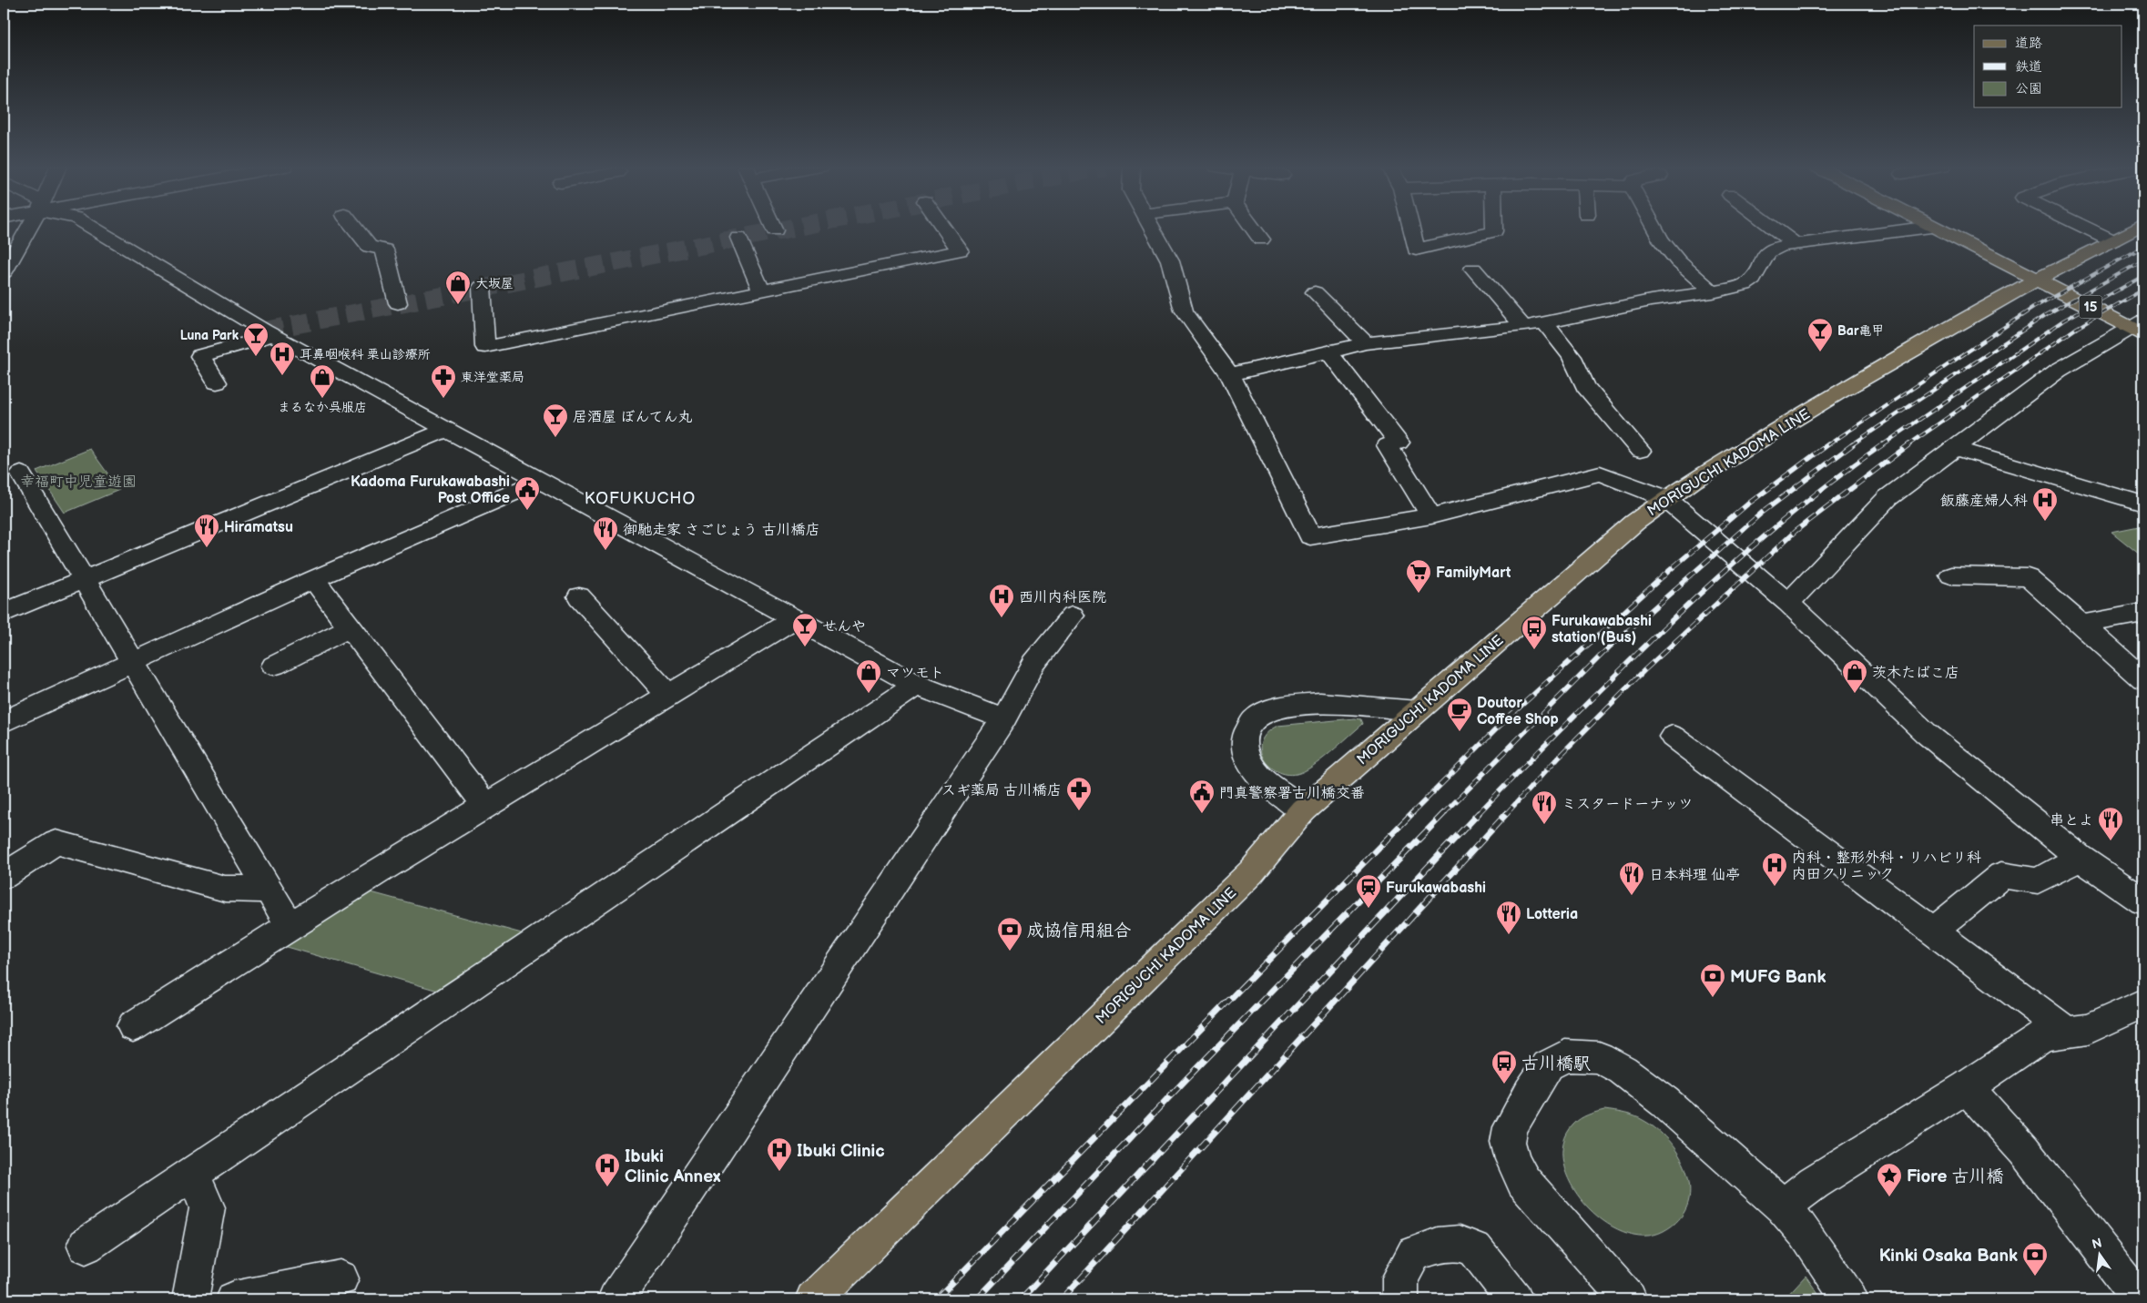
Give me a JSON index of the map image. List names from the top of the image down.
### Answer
{
  "streets": {
    "main road": ["15", "MORIGUCHI KADOMA LINE"]
  },
  "crossings": [
    ["15", "MORIGUCHI KADOMA LINE"]
  ],
  "districts": ["KOFUKUCHO"],
  "parks": ["幸福町中児童遊園"],
  "places": {
    "shop": [
      "大坂屋",
      "まるなか呉服店",
      "マツモト",
      "茨木たばこ店"
    ],
    "bar": [
      "Bar亀甲",
      "Luna Park",
      "居酒屋 ぼんてん丸",
      "せんや"
    ],
    "hospital": [
      "耳鼻咽喉科 栗山診療所",
      "飯藤産婦人科",
      "西川内科医院",
      "内科・整形外科・リハビリ科 内田クリニック",
      "Ibuki Clinic",
      "Ibuki Clinic Annex"
    ],
    "pharmacy": ["東洋堂薬局", "スギ薬局 古川橋店"],
    "public building": ["Kadoma Furukawabashi Post Office", "門真警察署古川橋交番"],
    "restaurant": [
      "Hiramatsu",
      "御馳走家 さごじょう 古川橋店",
      "ミスタードーナッツ",
      "串とよ",
      "日本料理 仙亭",
      "Lotteria"
    ],
    "supermarket": ["FamilyMart"],
    "bus stop": ["Furukawabashi station (Bus)", "古川橋駅"],
    "cafe": ["Doutor Coffee Shop"],
    "station": ["Furukawabashi"],
    "bank": ["成協信用組合", "MUFG Bank", "Kinki Osaka Bank"],
    "place": ["Fiore 古川橋"]
  },
  "legend": ["道路", "鉄道", "公園"],
  "north": "top"
}
